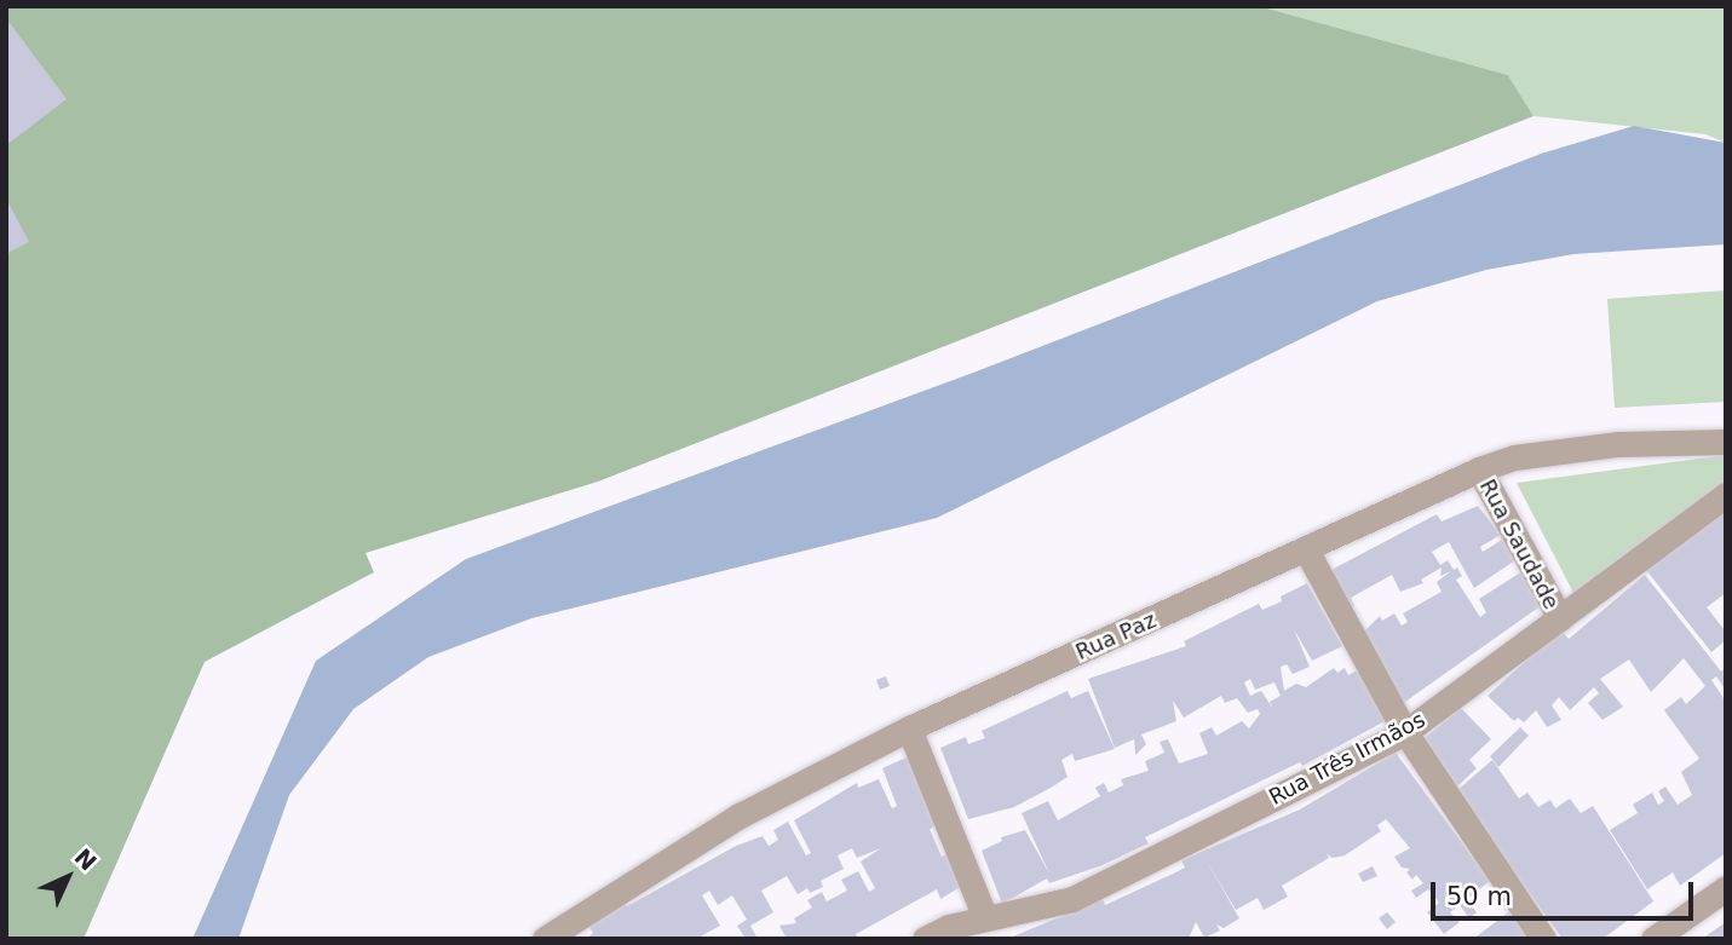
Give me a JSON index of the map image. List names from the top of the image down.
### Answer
{
  "streets": {
    "street": ["Rua Saudade", "Rua Paz", "Rua Três Irmãos"]
  },
  "crossings": [
    ["Rua Saudade", "Rua Paz"],
    ["Rua Saudade", "Rua Três Irmãos"]
  ],
  "scale_bar": "50 m",
  "north": "top right"
}
